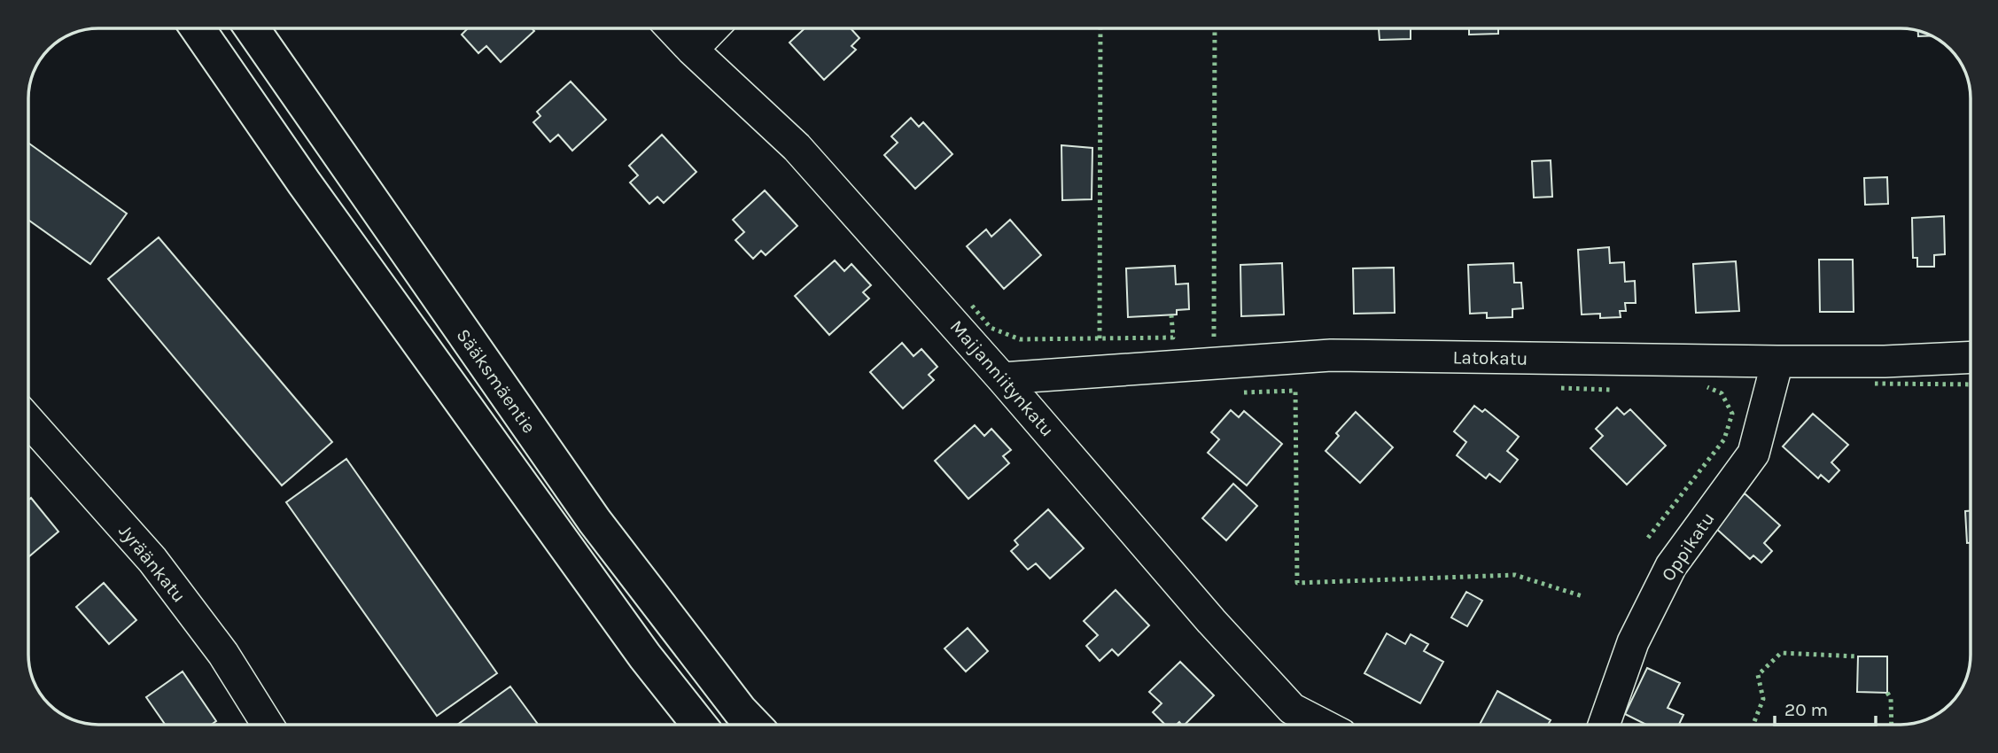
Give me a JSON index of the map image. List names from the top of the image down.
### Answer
{
  "streets": {
    "main road": ["Sääksmäentie"],
    "street": [
      "Latokatu",
      "Maijanniitynkatu",
      "Oppikatu",
      "Jyräänkatu"
    ]
  },
  "crossings": [
    ["Latokatu", "Maijanniitynkatu"],
    ["Latokatu", "Oppikatu"]
  ],
  "scale_bar": "20 m"
}
